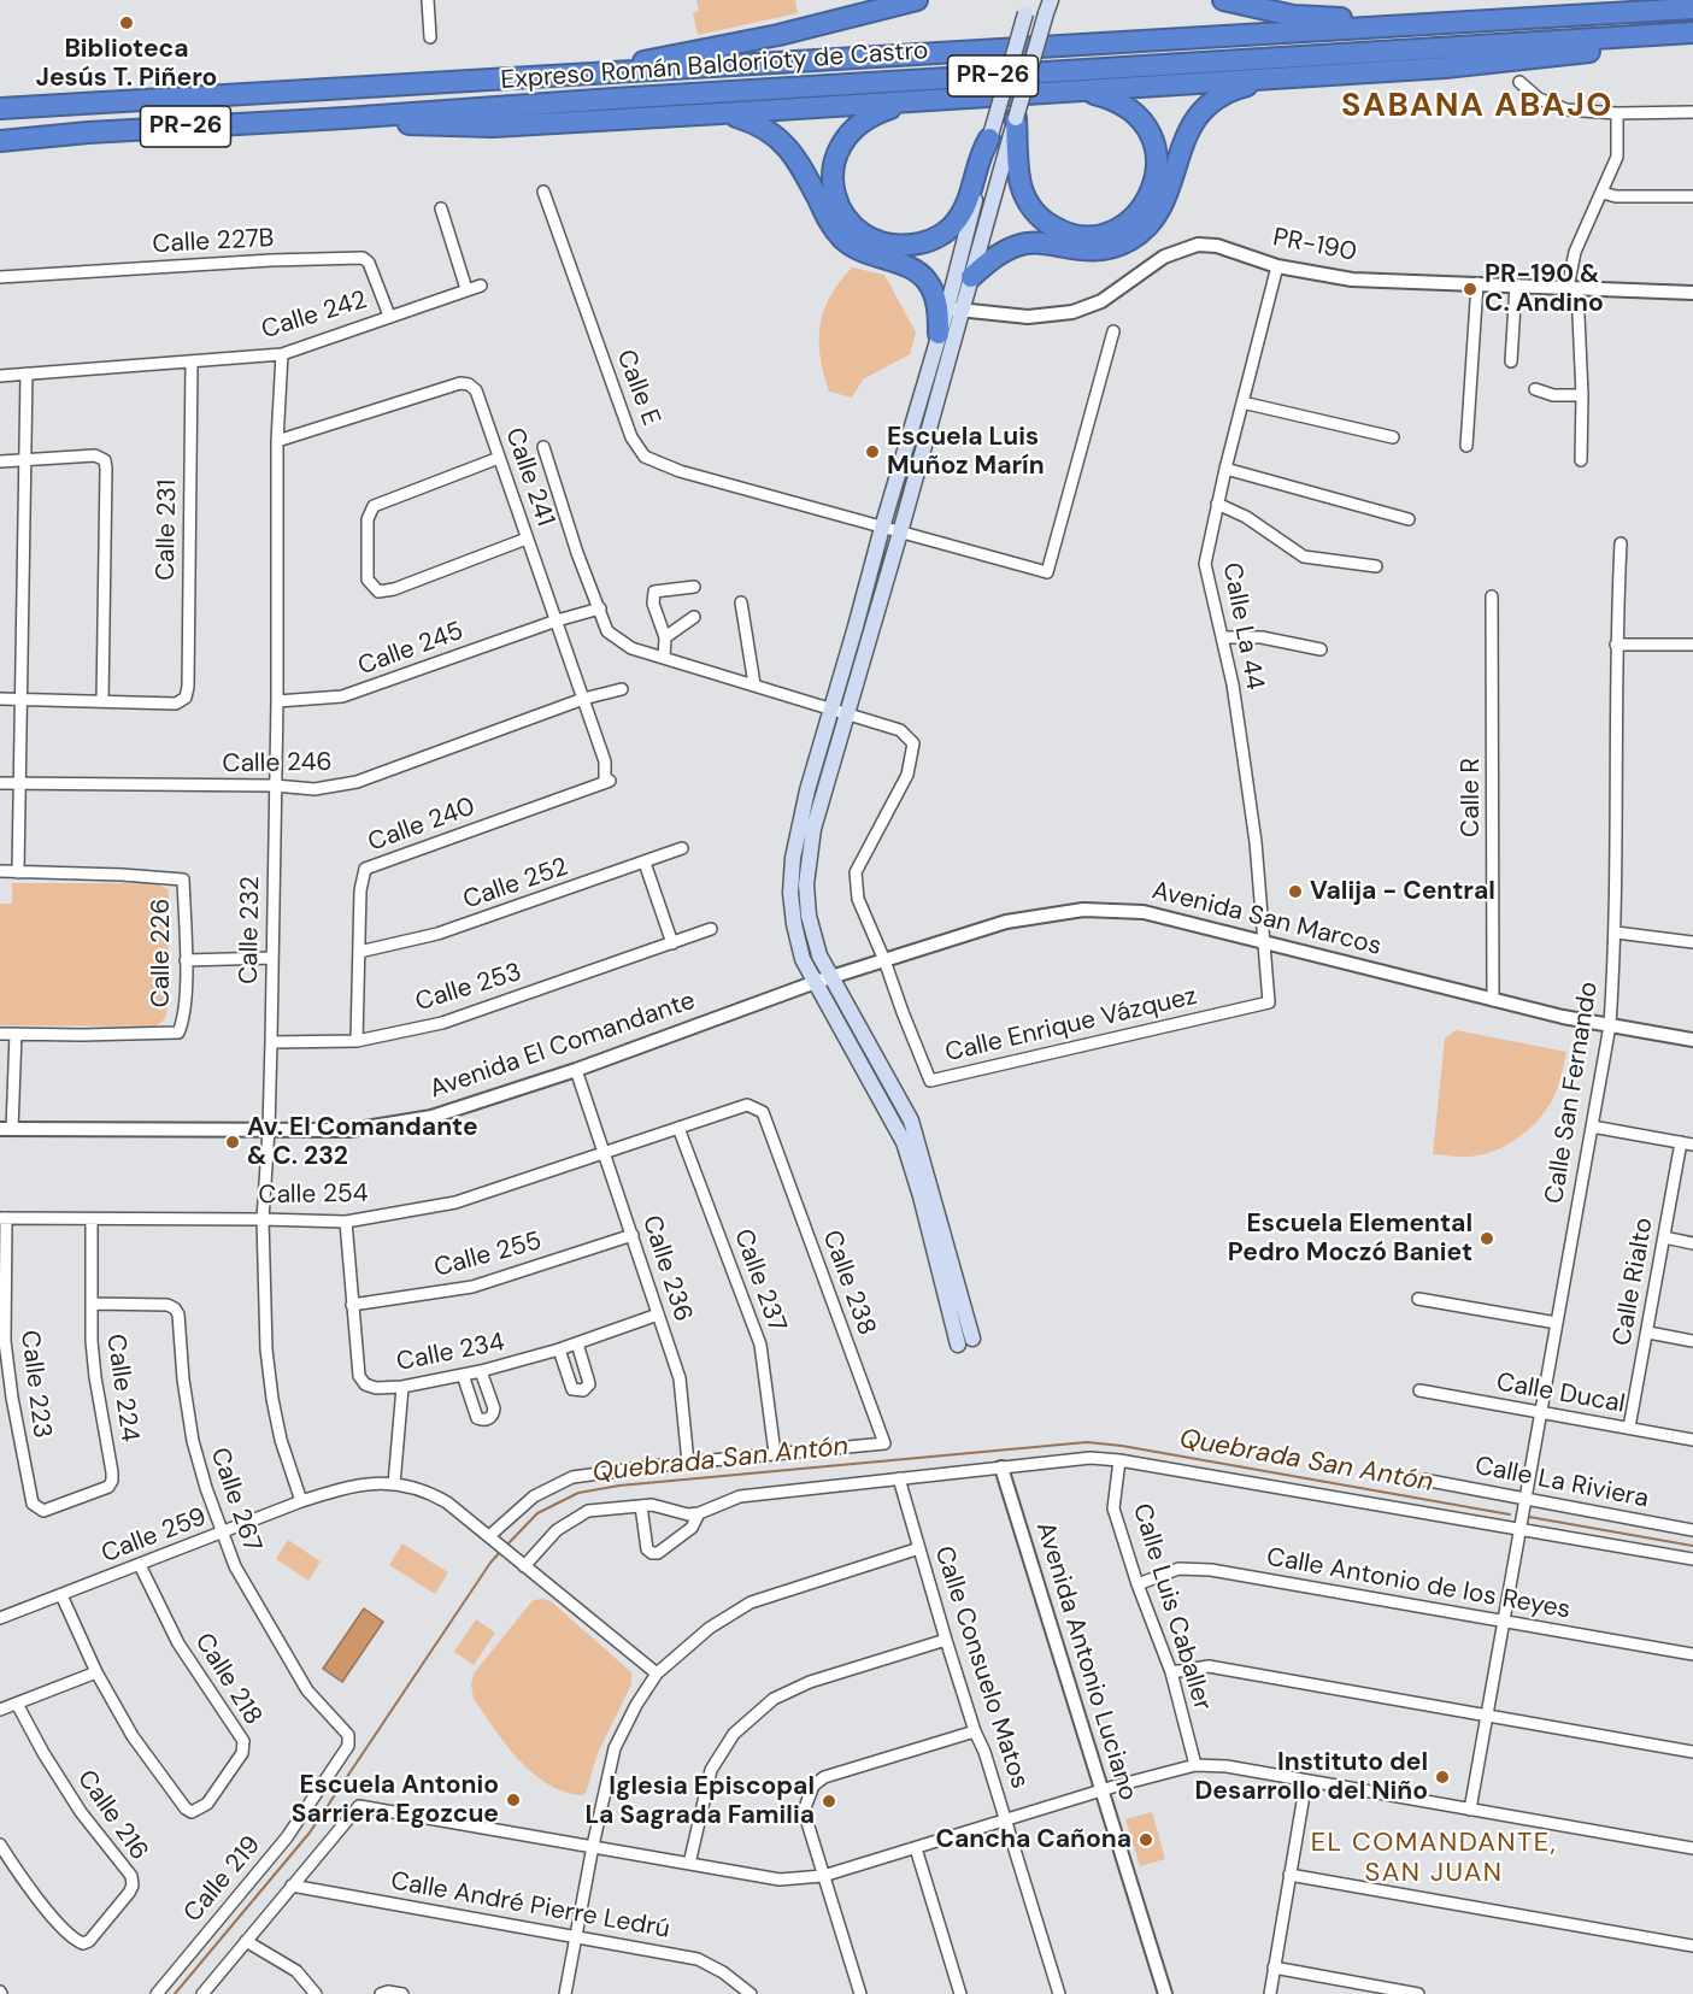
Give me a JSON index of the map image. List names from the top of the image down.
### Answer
{
  "streets": {
    "highway": ["Expreso Román Baldorioty de Castro", "PR-26"],
    "street": [
      "Calle 227B",
      "PR-190",
      "Calle 242",
      "Calle E",
      "Calle 241",
      "Calle 231",
      "Calle La 44",
      "Calle 245",
      "Calle 246",
      "Calle R",
      "Calle 240",
      "Calle 252",
      "Avenida San Marcos",
      "Calle 232",
      "Calle 226",
      "Calle 253",
      "Calle Enrique Vázquez",
      "Avenida El Comandante",
      "Calle San Fernando",
      "Calle 254",
      "Calle 255",
      "Calle 236",
      "Calle 237",
      "Calle Rialto",
      "Calle 238",
      "Calle 234",
      "Calle 223",
      "Calle 224",
      "Calle Ducal",
      "Calle La Riviera",
      "Calle 267",
      "Calle 259",
      "Calle Antonio de los Reyes",
      "Calle Luis Caballer",
      "Avenida Antonio Luciano",
      "Calle Consuelo Matos",
      "Calle 218",
      "Calle 216",
      "Calle 219",
      "Calle André Pierre Ledrú"
    ]
  },
  "crossings": [
    ["Calle 227B", "Calle 242"],
    ["PR-190", "Calle La 44"],
    ["Calle 242", "Calle 231"],
    ["Calle 242", "Calle 232"],
    ["Calle 241", "Calle 245"],
    ["Calle 241", "Calle 246"],
    ["Calle 241", "Calle 240"],
    ["Calle 241", "Calle 232"],
    ["Calle La 44", "Avenida San Marcos"],
    ["Calle La 44", "Calle Enrique Vázquez"],
    ["Calle 245", "Calle 232"],
    ["Calle 246", "Calle 232"],
    ["Calle R", "Avenida San Marcos"],
    ["Calle 240", "Calle 252"],
    ["Calle 240", "Calle 253"],
    ["Avenida San Marcos", "Calle Enrique Vázquez"],
    ["Avenida San Marcos", "Avenida El Comandante"],
    ["Avenida San Marcos", "Calle San Fernando"],
    ["Calle 232", "Calle 253"],
    ["Calle 232", "Avenida El Comandante"],
    ["Calle 232", "Calle 254"],
    ["Calle 232", "Calle 259"],
    ["Avenida El Comandante", "Calle 236"],
    ["Calle San Fernando", "Calle Ducal"],
    ["Calle San Fernando", "Calle La Riviera"],
    ["Calle San Fernando", "Calle Antonio de los Reyes"],
    ["Calle 254", "Calle 236"],
    ["Calle 254", "Calle 237"],
    ["Calle 254", "Calle 238"],
    ["Calle 254", "Calle 234"],
    ["Calle 254", "Calle 223"],
    ["Calle 254", "Calle 224"],
    ["Calle 255", "Calle 236"],
    ["Calle 255", "Calle 234"],
    ["Calle 236", "Calle 234"],
    ["Calle 237", "Calle 238"],
    ["Calle Rialto", "Calle Ducal"],
    ["Calle 223", "Calle 224"],
    ["Calle 224", "Calle 267"],
    ["Calle 267", "Calle 259"],
    ["Calle 267", "Calle 219"],
    ["Calle 259", "Calle 218"],
    ["Calle Antonio de los Reyes", "Calle Luis Caballer"]
  ],
  "districts": ["SABANA ABAJO", "EL COMANDANTE, SAN JUAN"],
  "water": ["Quebrada San Antón"],
  "places": [
    "Biblioteca Jesús T. Piñero",
    "PR-190 & C. Andino",
    "Escuela Luis Muñoz Marín",
    "Valija - Central",
    "Av. El Comandante & C. 232",
    "Escuela Elemental Pedro Moczó Baniet",
    "Instituto del Desarrollo del Niño",
    "Escuela Antonio Sarriera Egozcue",
    "Iglesia Episcopal La Sagrada Familia",
    "Cancha Cañona"
  ]
}
